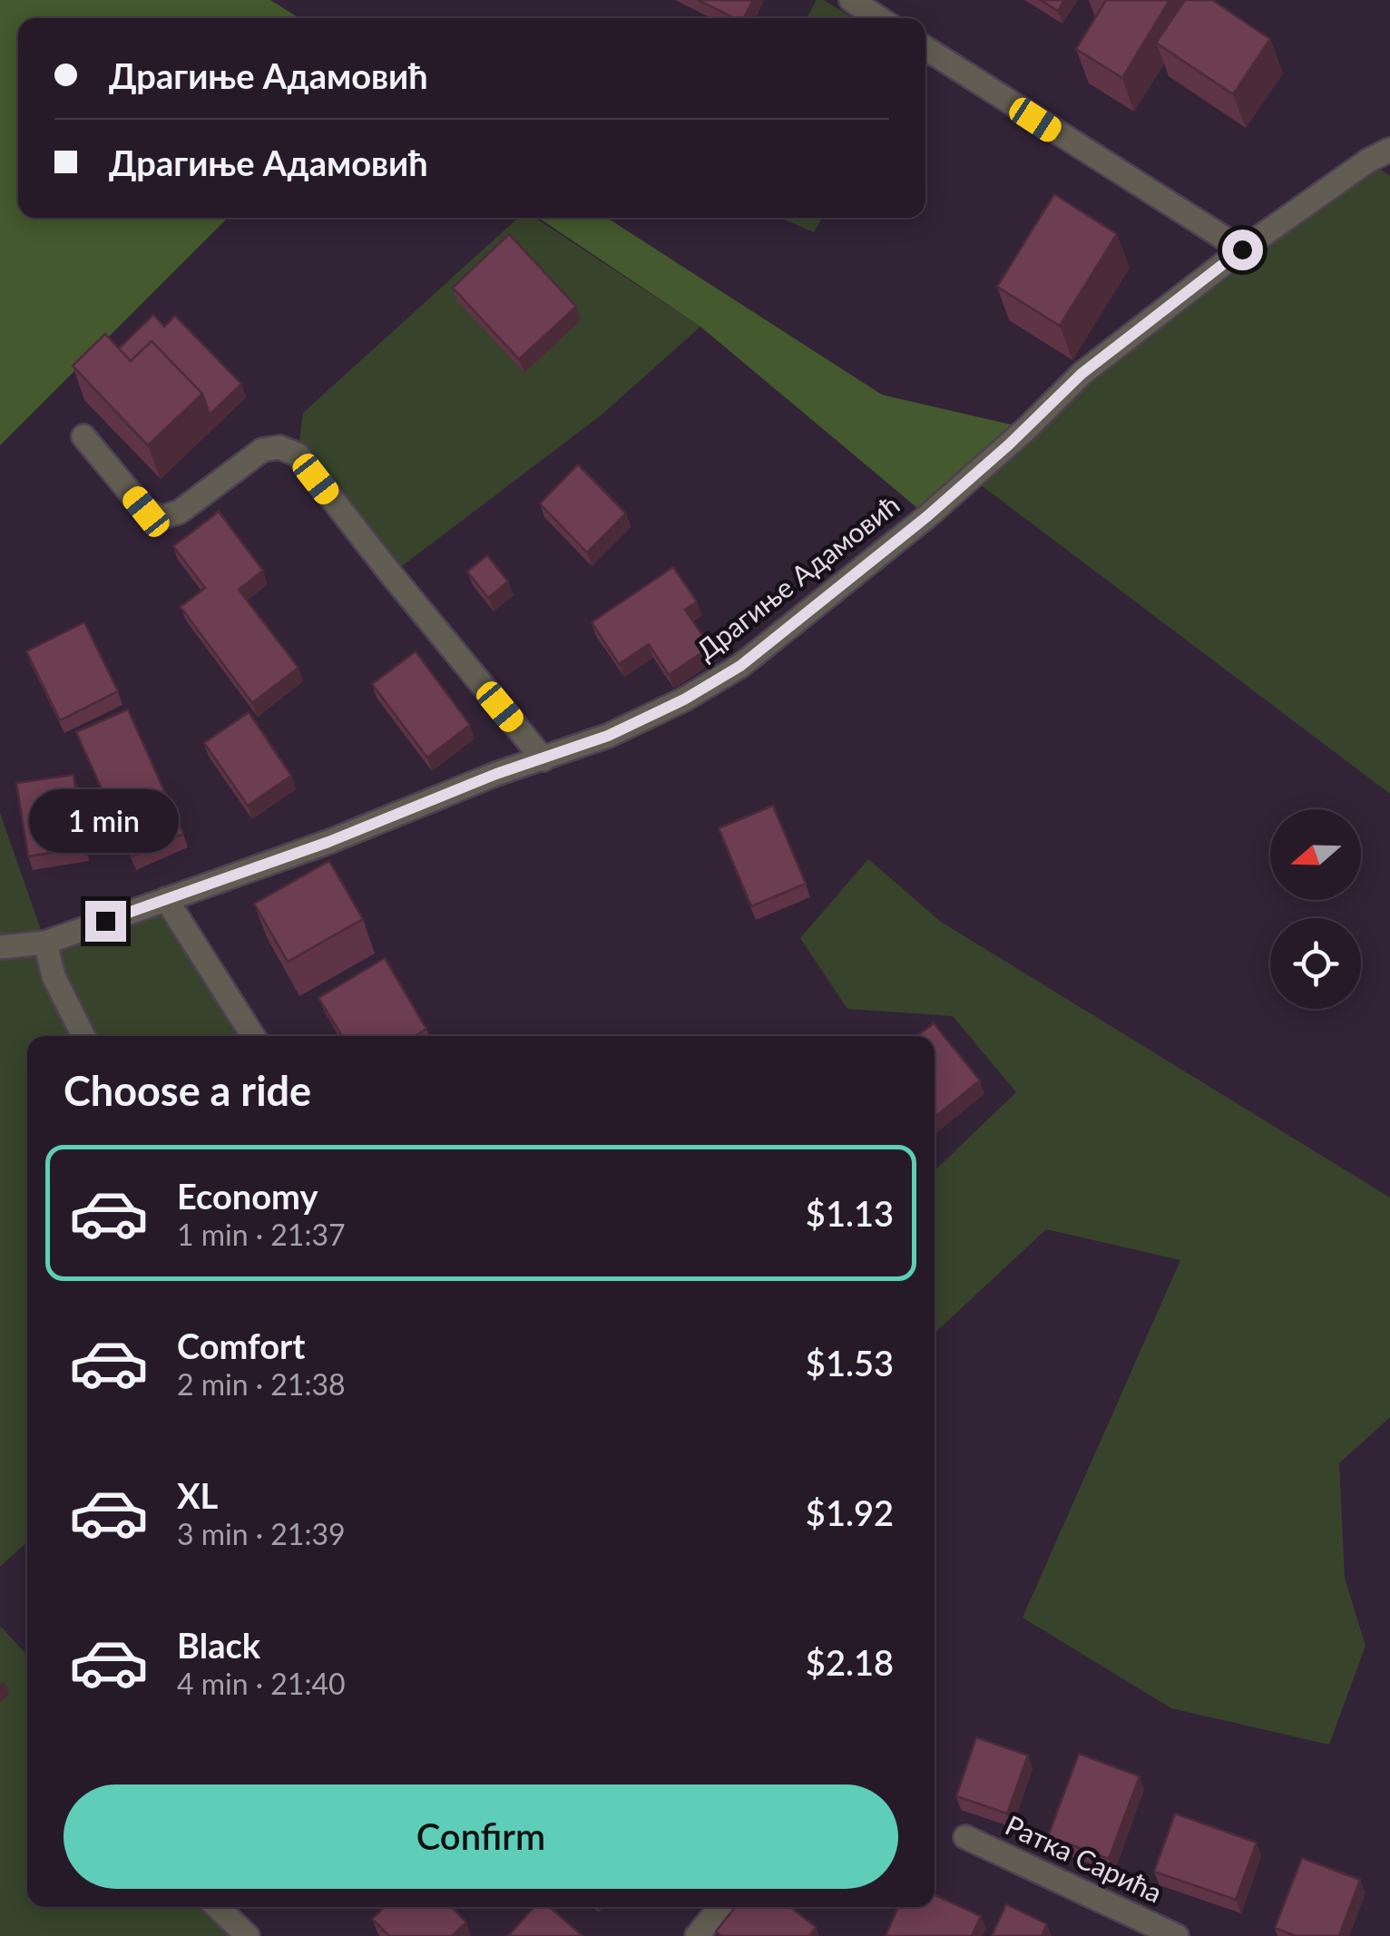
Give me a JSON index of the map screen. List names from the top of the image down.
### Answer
{
  "streets": {
    "street": ["Драгиње Адамовић", "Ратка Сарића"]
  },
  "north": "left",
  "page": {
    "banner": ["Драгиње Адамовић", "Драгиње Адамовић"],
    "bubble": "1 min",
    "heading": "Choose a ride",
    "list": [
      {
        "name": "Economy",
        "note": "1 min · 21:37",
        "value": "$1.13"
      },
      {
        "name": "Comfort",
        "note": "2 min · 21:38",
        "value": "$1.53"
      },
      {
        "name": "XL",
        "note": "3 min · 21:39",
        "value": "$1.92"
      },
      {
        "name": "Black",
        "note": "4 min · 21:40",
        "value": "$2.18"
      }
    ],
    "buttons": "Confirm"
  }
}
